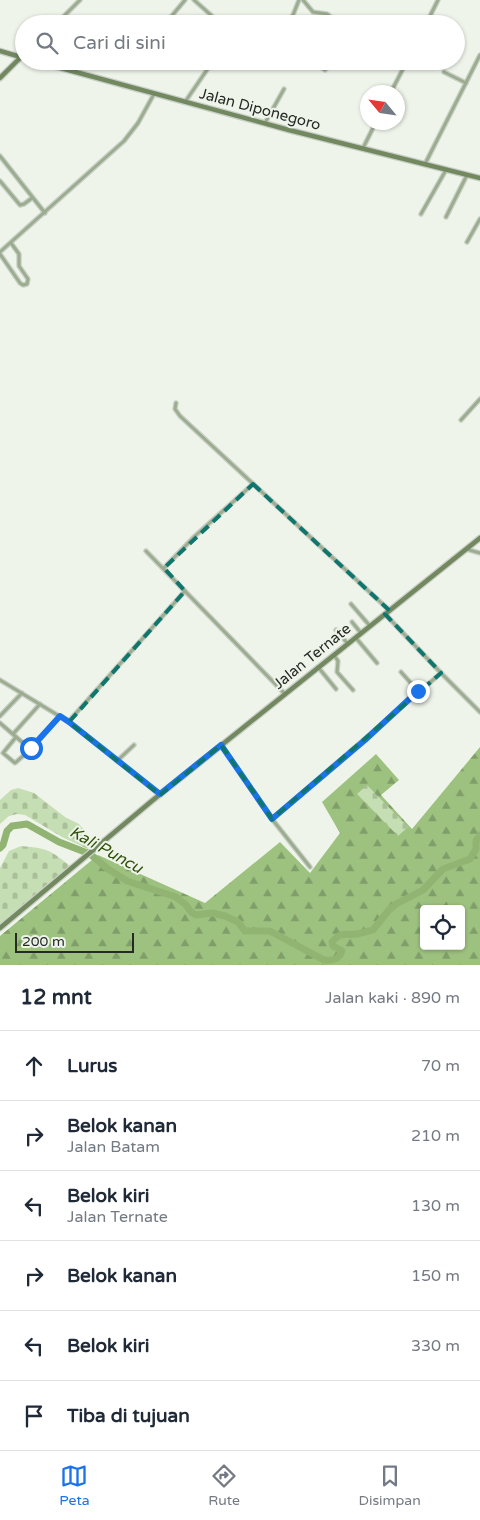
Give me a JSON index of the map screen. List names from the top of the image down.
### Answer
{
  "streets": {
    "street": ["Jalan Diponegoro", "Jalan Ternate"]
  },
  "water": ["Kali Puncu"],
  "scale_bar": "200 m",
  "north": "top left",
  "page": {
    "search": "Cari di sini",
    "scale": "200 m",
    "heading": ["12 mnt", "Jalan kaki · 890 m"],
    "list": [
      ["Lurus", "70 m"],
      ["Belok kanan", "Jalan Batam", "210 m"],
      ["Belok kiri", "Jalan Ternate", "130 m"],
      ["Belok kanan", "150 m"],
      ["Belok kiri", "330 m"],
      "Tiba di tujuan"
    ],
    "nav": ["Peta", "Rute", "Disimpan"]
  }
}
